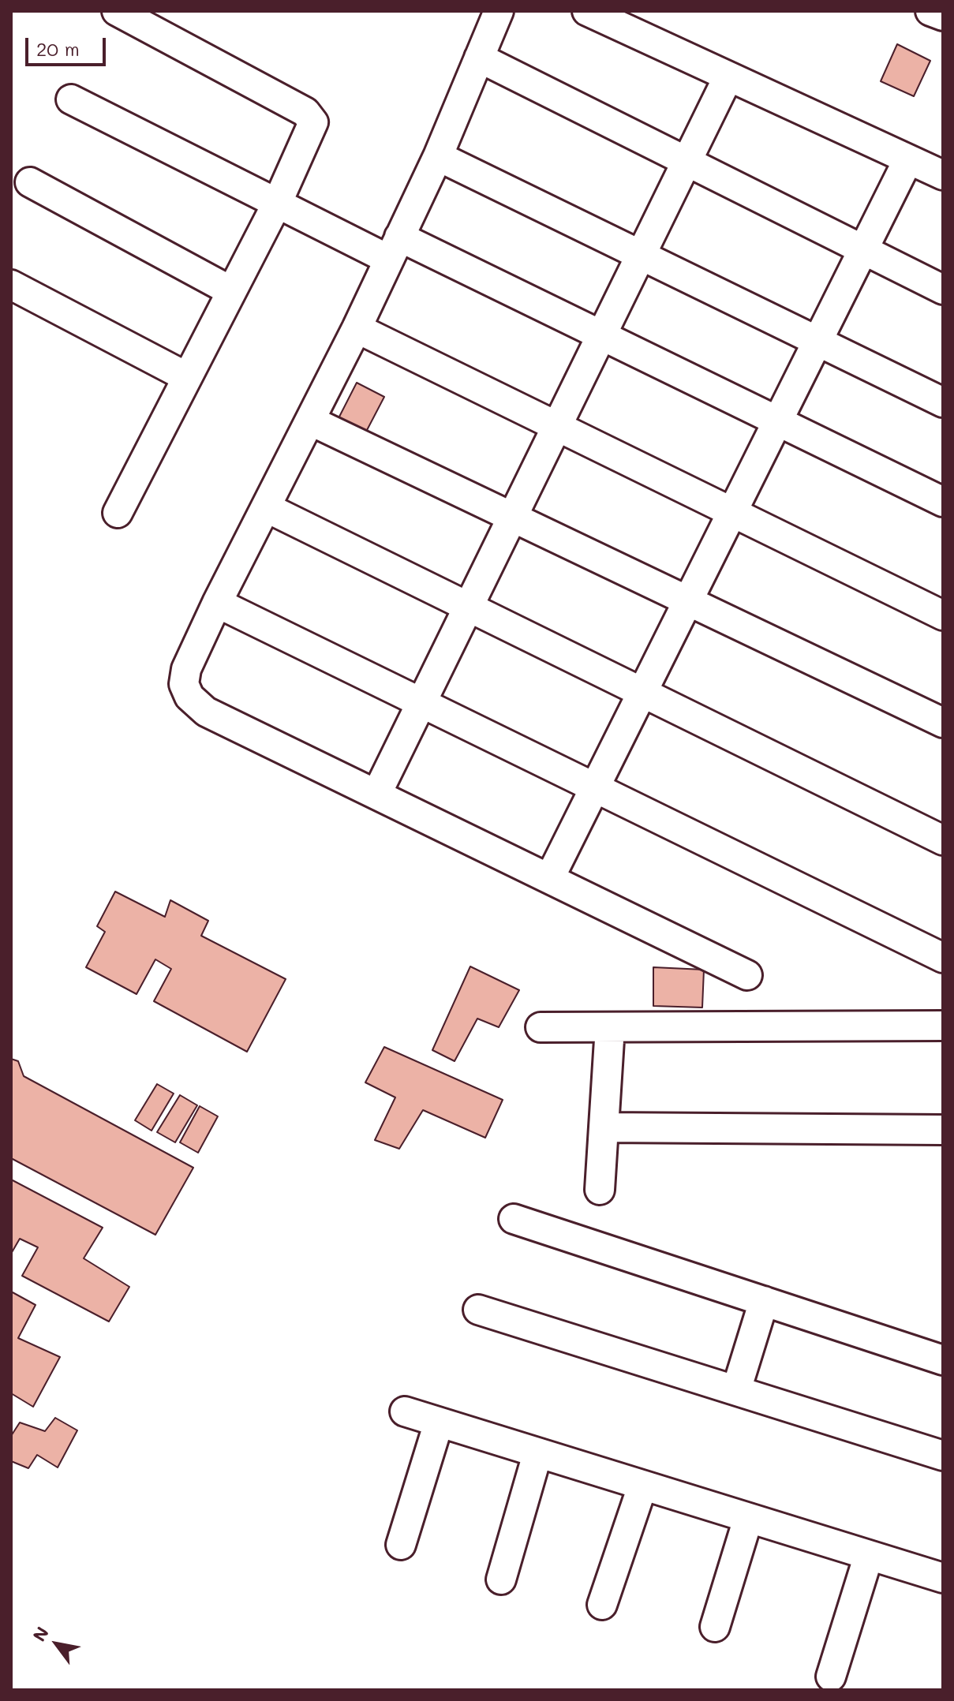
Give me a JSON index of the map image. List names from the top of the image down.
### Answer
{
  "scale_bar": "20 m",
  "north": "top left"
}
